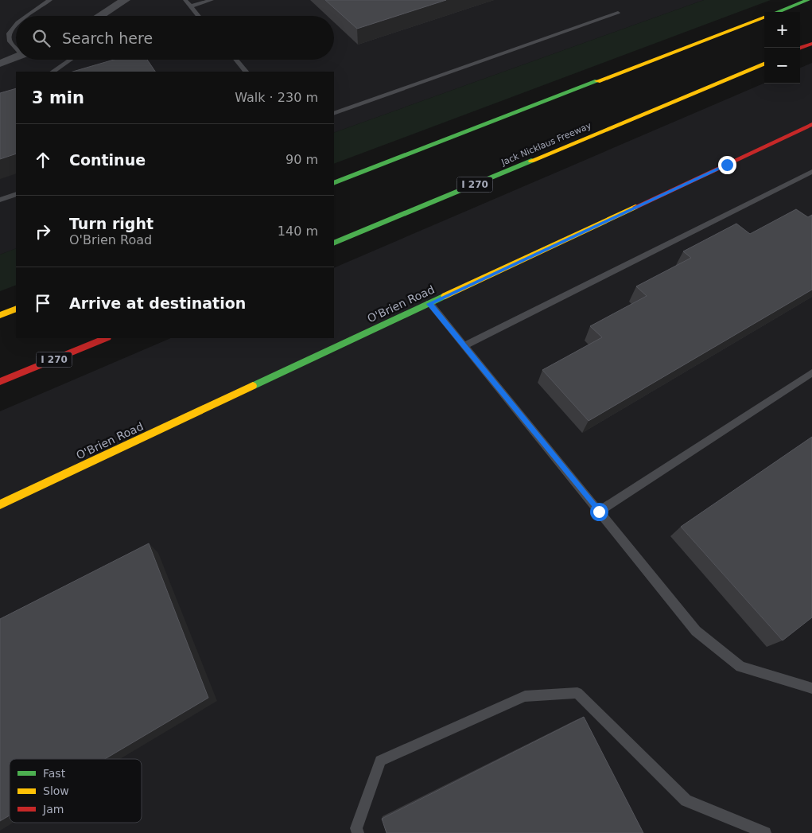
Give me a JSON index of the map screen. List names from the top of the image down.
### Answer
{
  "streets": {
    "main road": ["Jack Nicklaus Freeway", "I 270", "O'Brien Road"]
  },
  "legend": ["Fast", "Slow", "Jam"],
  "page": {
    "map_buttons": ["+", "−"],
    "search": "Search here",
    "heading": ["3 min", "Walk · 230 m"],
    "list": [
      ["Continue", "90 m"],
      ["Turn right", "O'Brien Road", "140 m"],
      "Arrive at destination"
    ]
  }
}
